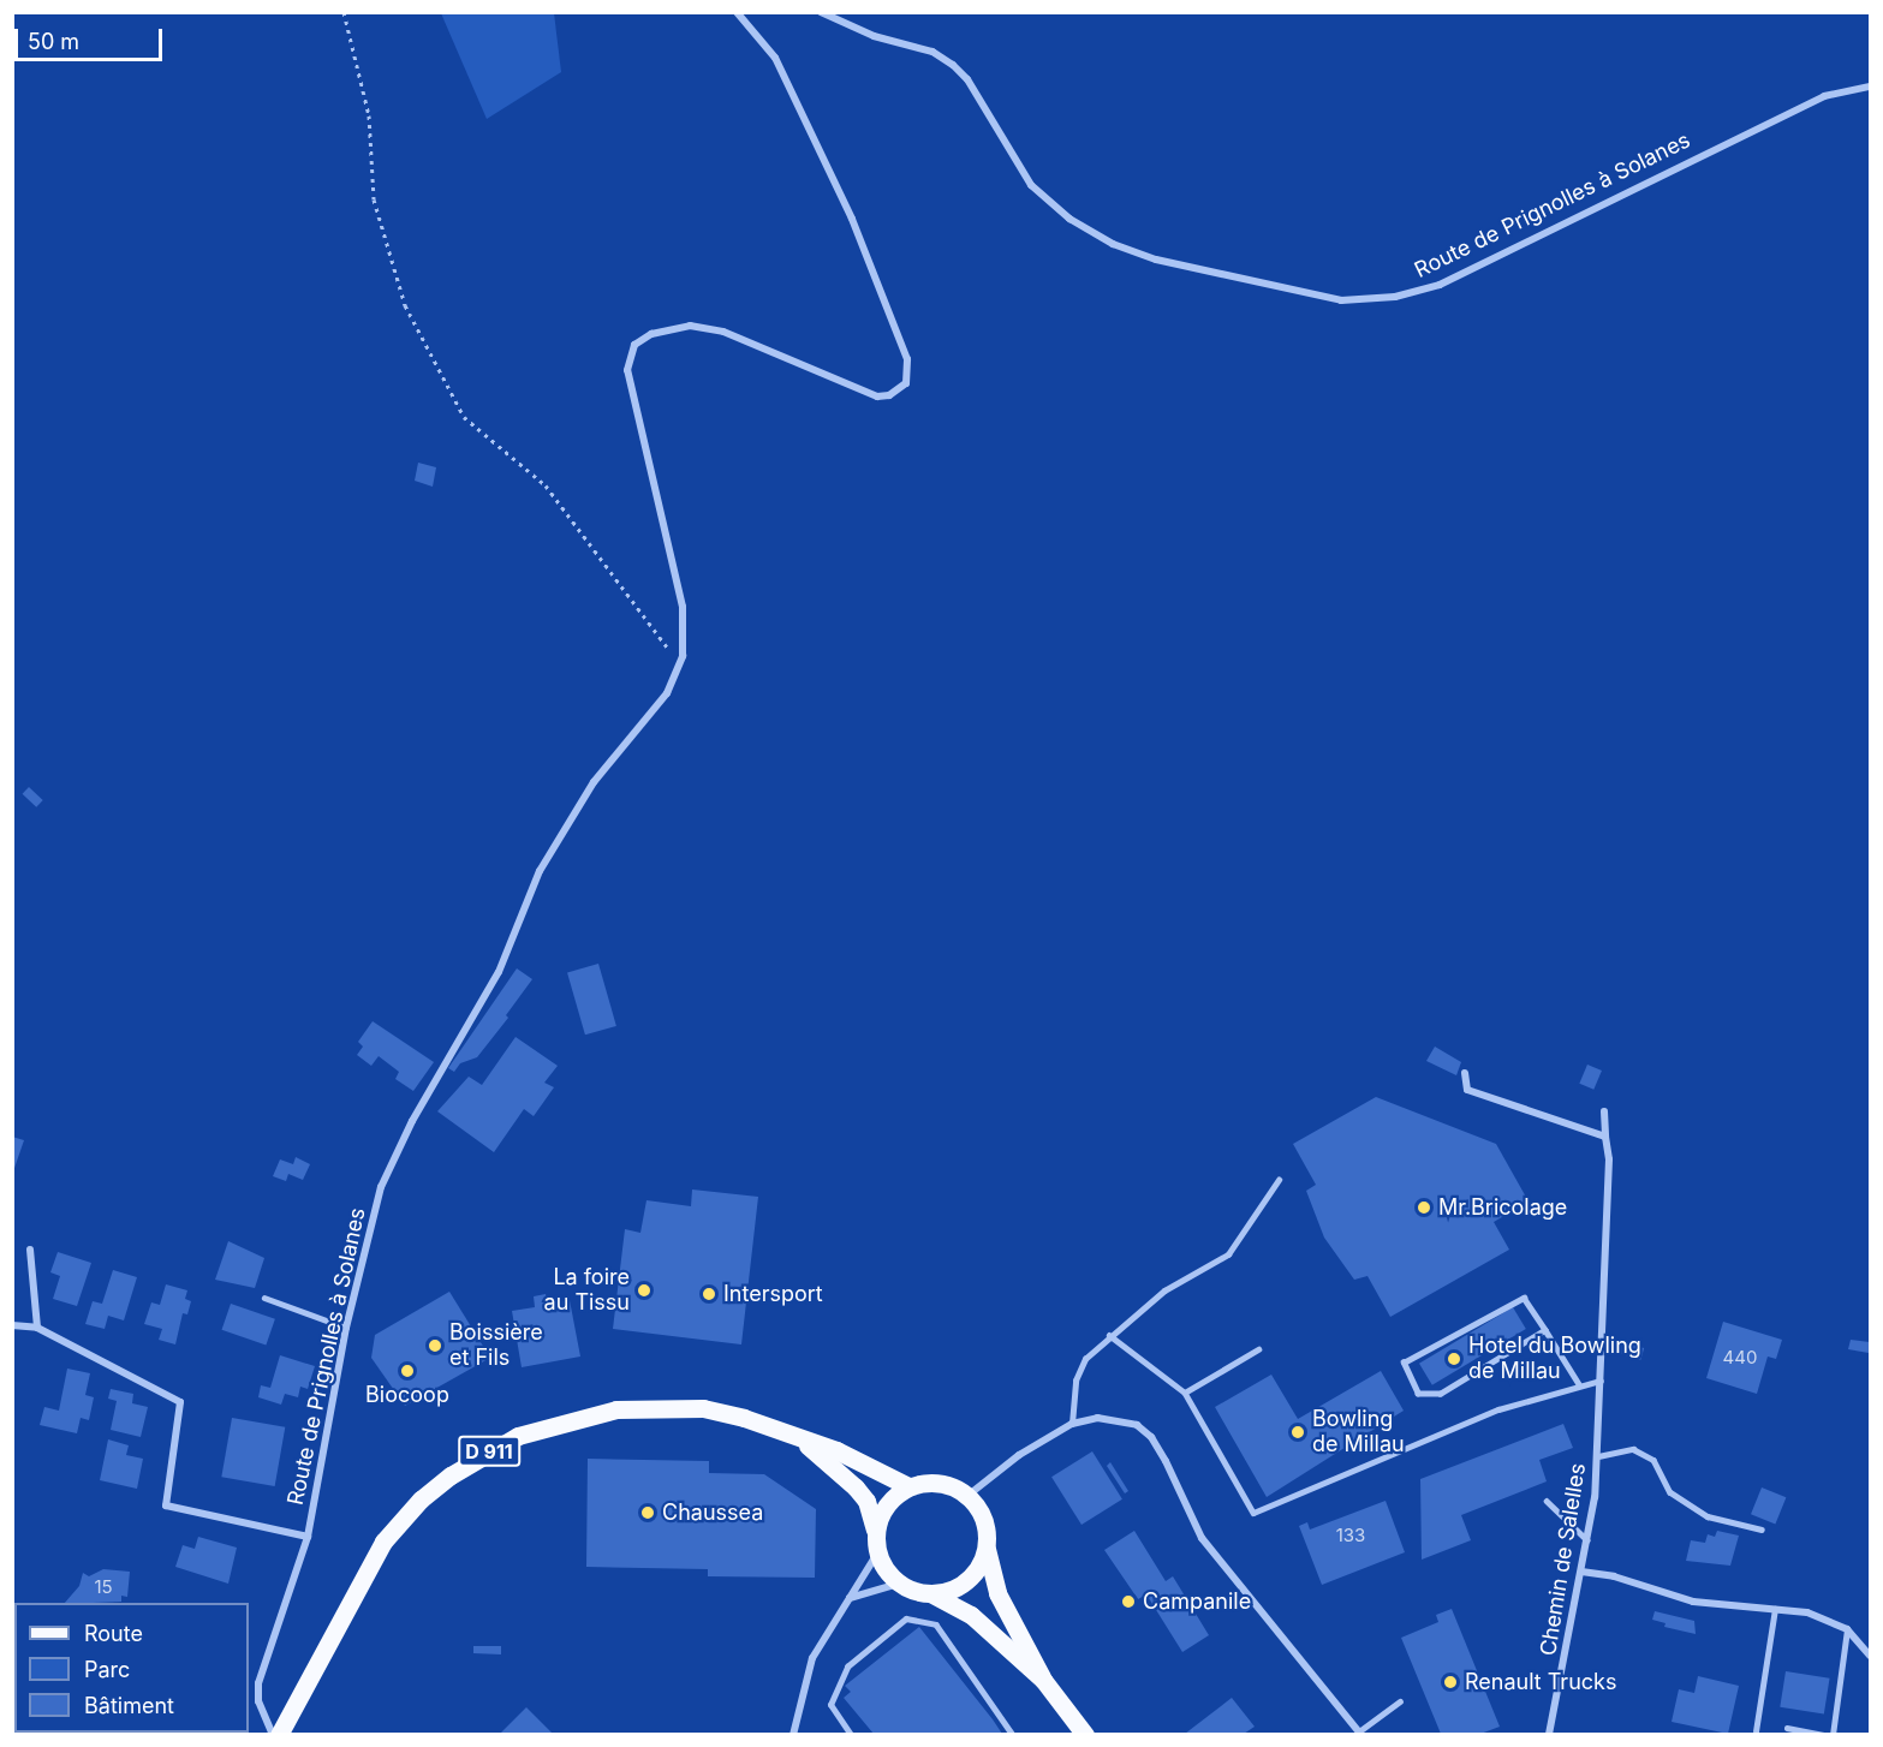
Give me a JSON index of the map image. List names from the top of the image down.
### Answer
{
  "streets": {
    "main road": ["D 911"],
    "street": ["Route de Prignolles à Solanes", "Chemin de Salelles"]
  },
  "crossings": [
    ["Route de Prignolles à Solanes", "D 911"]
  ],
  "places": [
    "Mr.Bricolage",
    "La foire au Tissu",
    "Intersport",
    "Boissière et Fils",
    "Hotel du Bowling de Millau",
    "Biocoop",
    "Bowling de Millau",
    "Chaussea",
    "Campanile",
    "Renault Trucks"
  ],
  "house_numbers": ["440", "133", "15"],
  "legend": ["Route", "Parc", "Bâtiment"],
  "scale_bar": "50 m"
}
